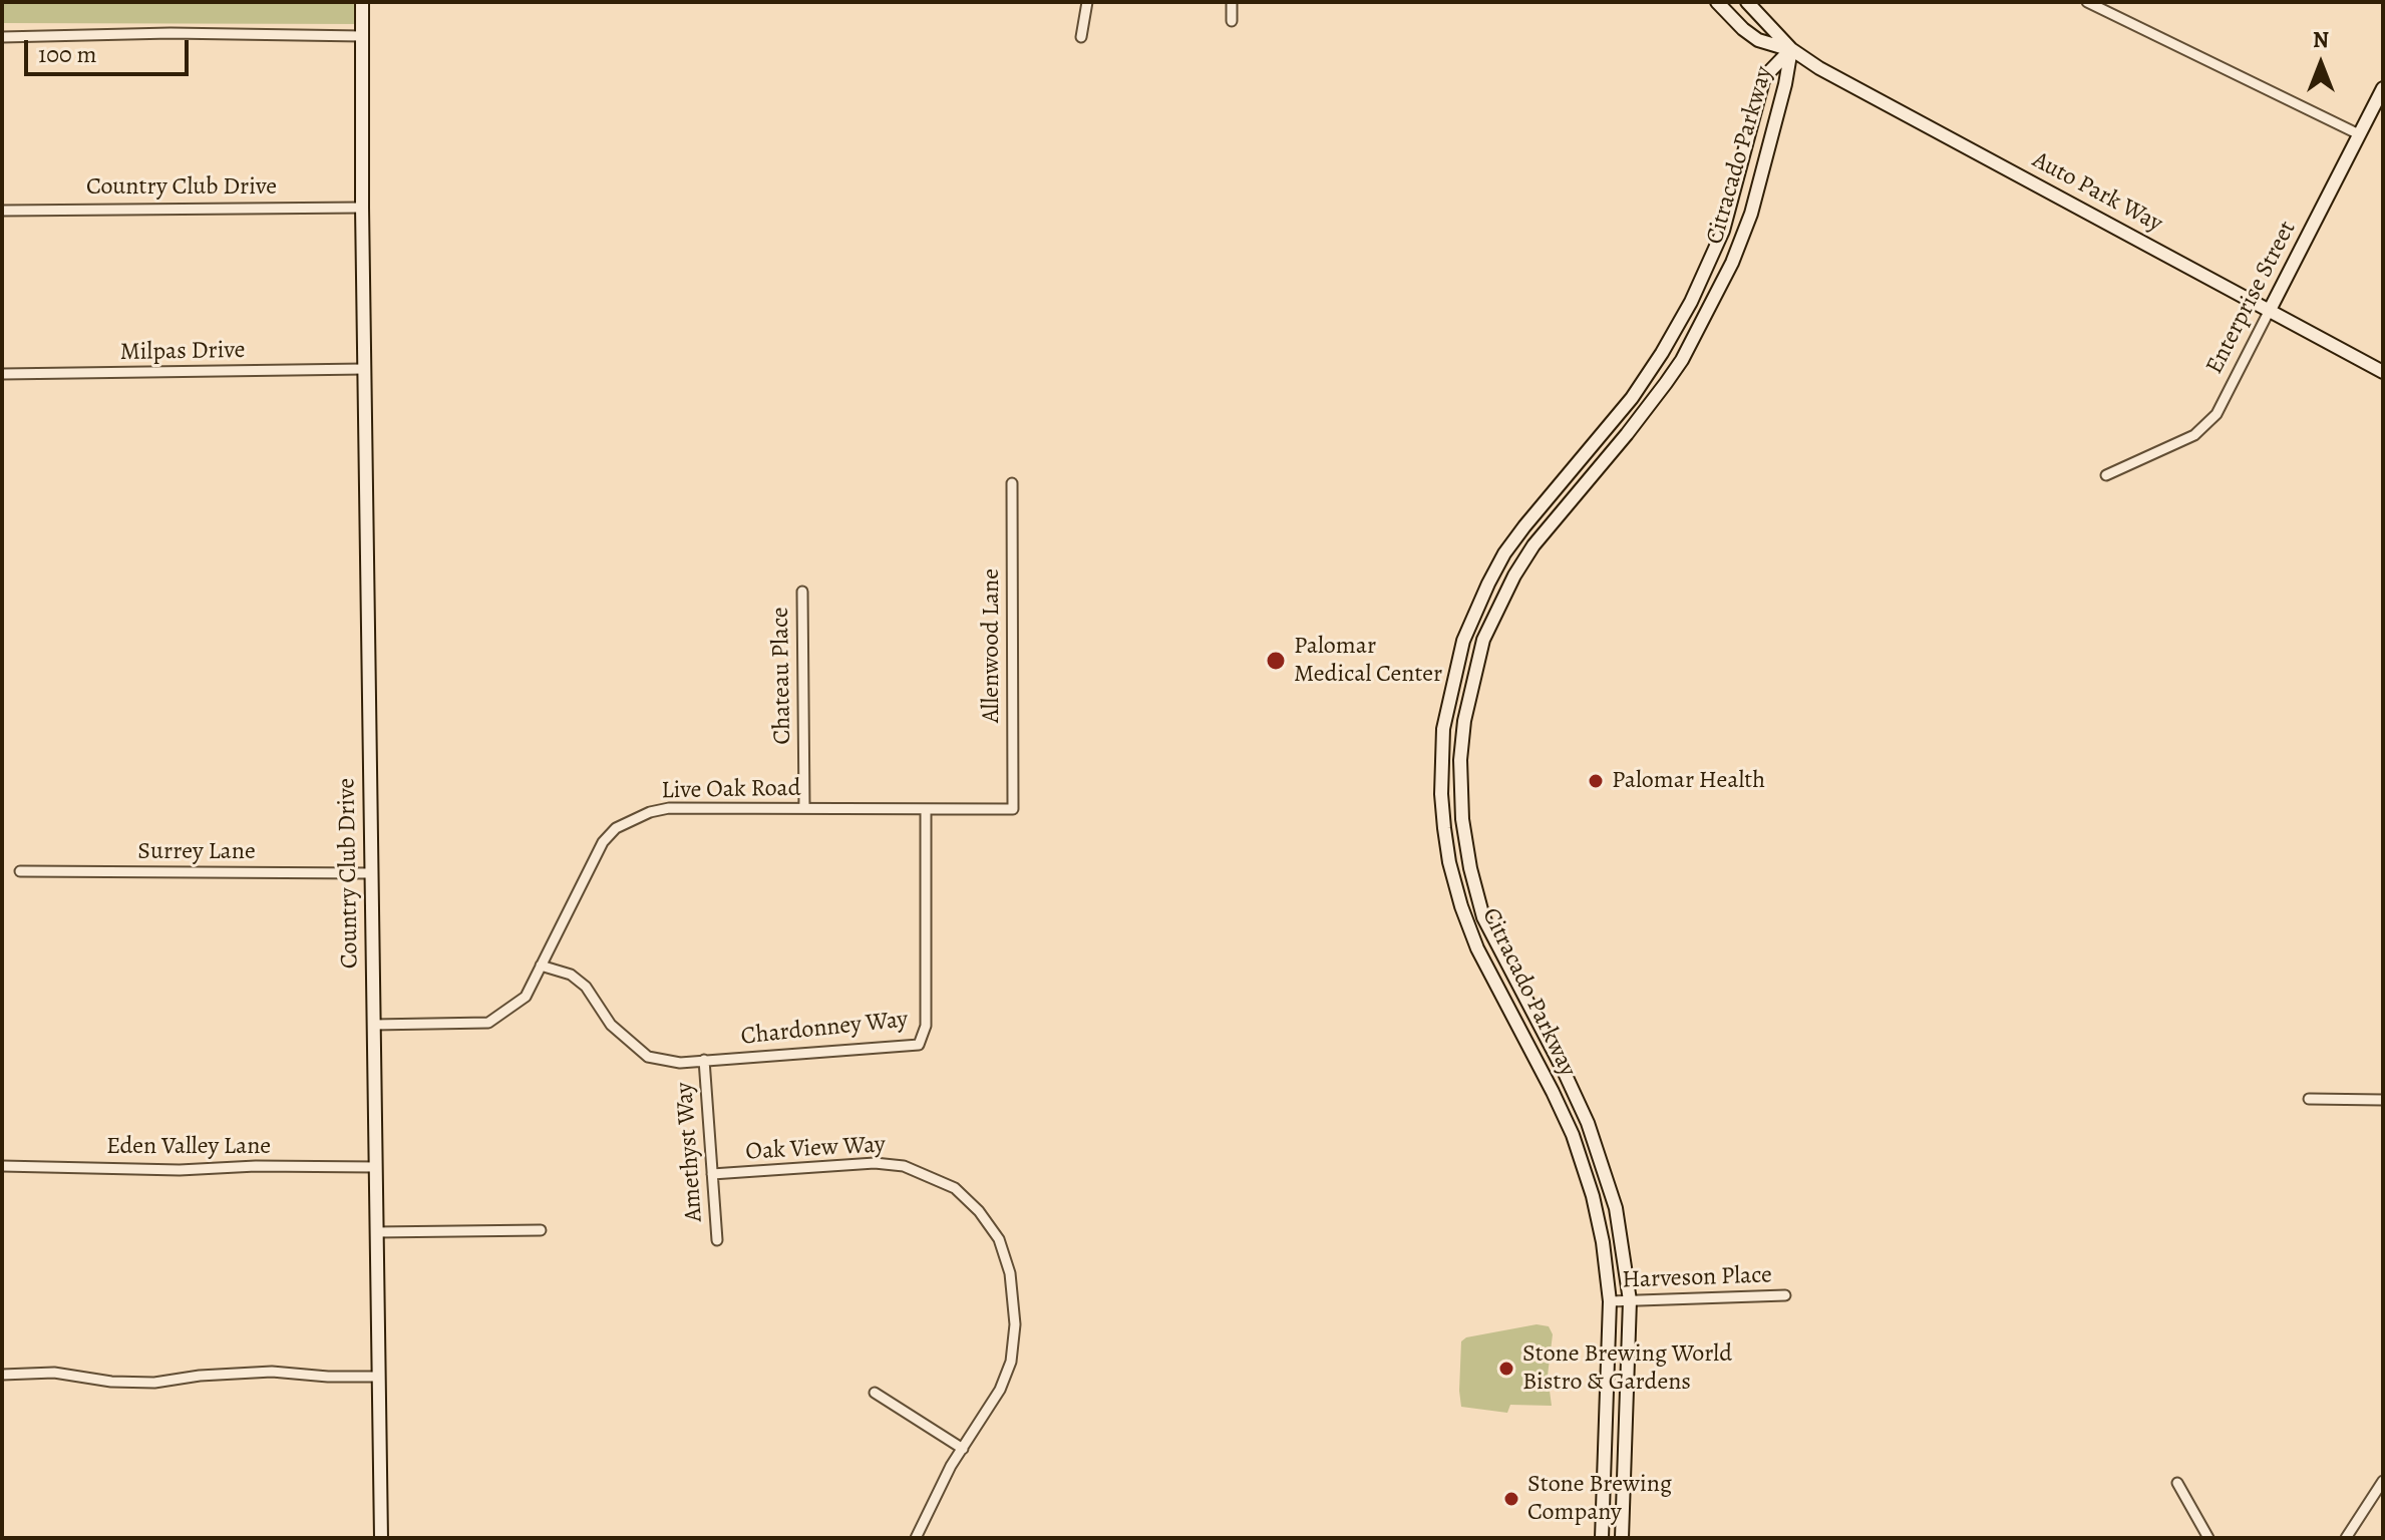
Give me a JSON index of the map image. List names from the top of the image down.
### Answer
{
  "streets": {
    "main road": [
      "Citracado Parkway",
      "Country Club Drive",
      "Auto Park Way",
      "Enterprise Street"
    ],
    "street": [
      "Milpas Drive",
      "Allenwood Lane",
      "Chateau Place",
      "Live Oak Road",
      "Surrey Lane",
      "Chardonney Way",
      "Eden Valley Lane",
      "Oak View Way",
      "Amethyst Way",
      "Harveson Place"
    ]
  },
  "crossings": [
    ["Citracado Parkway", "Auto Park Way"],
    ["Citracado Parkway", "Harveson Place"],
    ["Country Club Drive", "Milpas Drive"],
    ["Country Club Drive", "Live Oak Road"],
    ["Country Club Drive", "Surrey Lane"],
    ["Country Club Drive", "Eden Valley Lane"],
    ["Auto Park Way", "Enterprise Street"],
    ["Allenwood Lane", "Live Oak Road"],
    ["Chateau Place", "Live Oak Road"],
    ["Live Oak Road", "Chardonney Way"],
    ["Chardonney Way", "Amethyst Way"],
    ["Oak View Way", "Amethyst Way"]
  ],
  "places": [
    "Palomar Medical Center",
    "Palomar Health",
    "Stone Brewing World Bistro & Gardens",
    "Stone Brewing Company"
  ],
  "scale_bar": "100 m",
  "north": "top"
}
